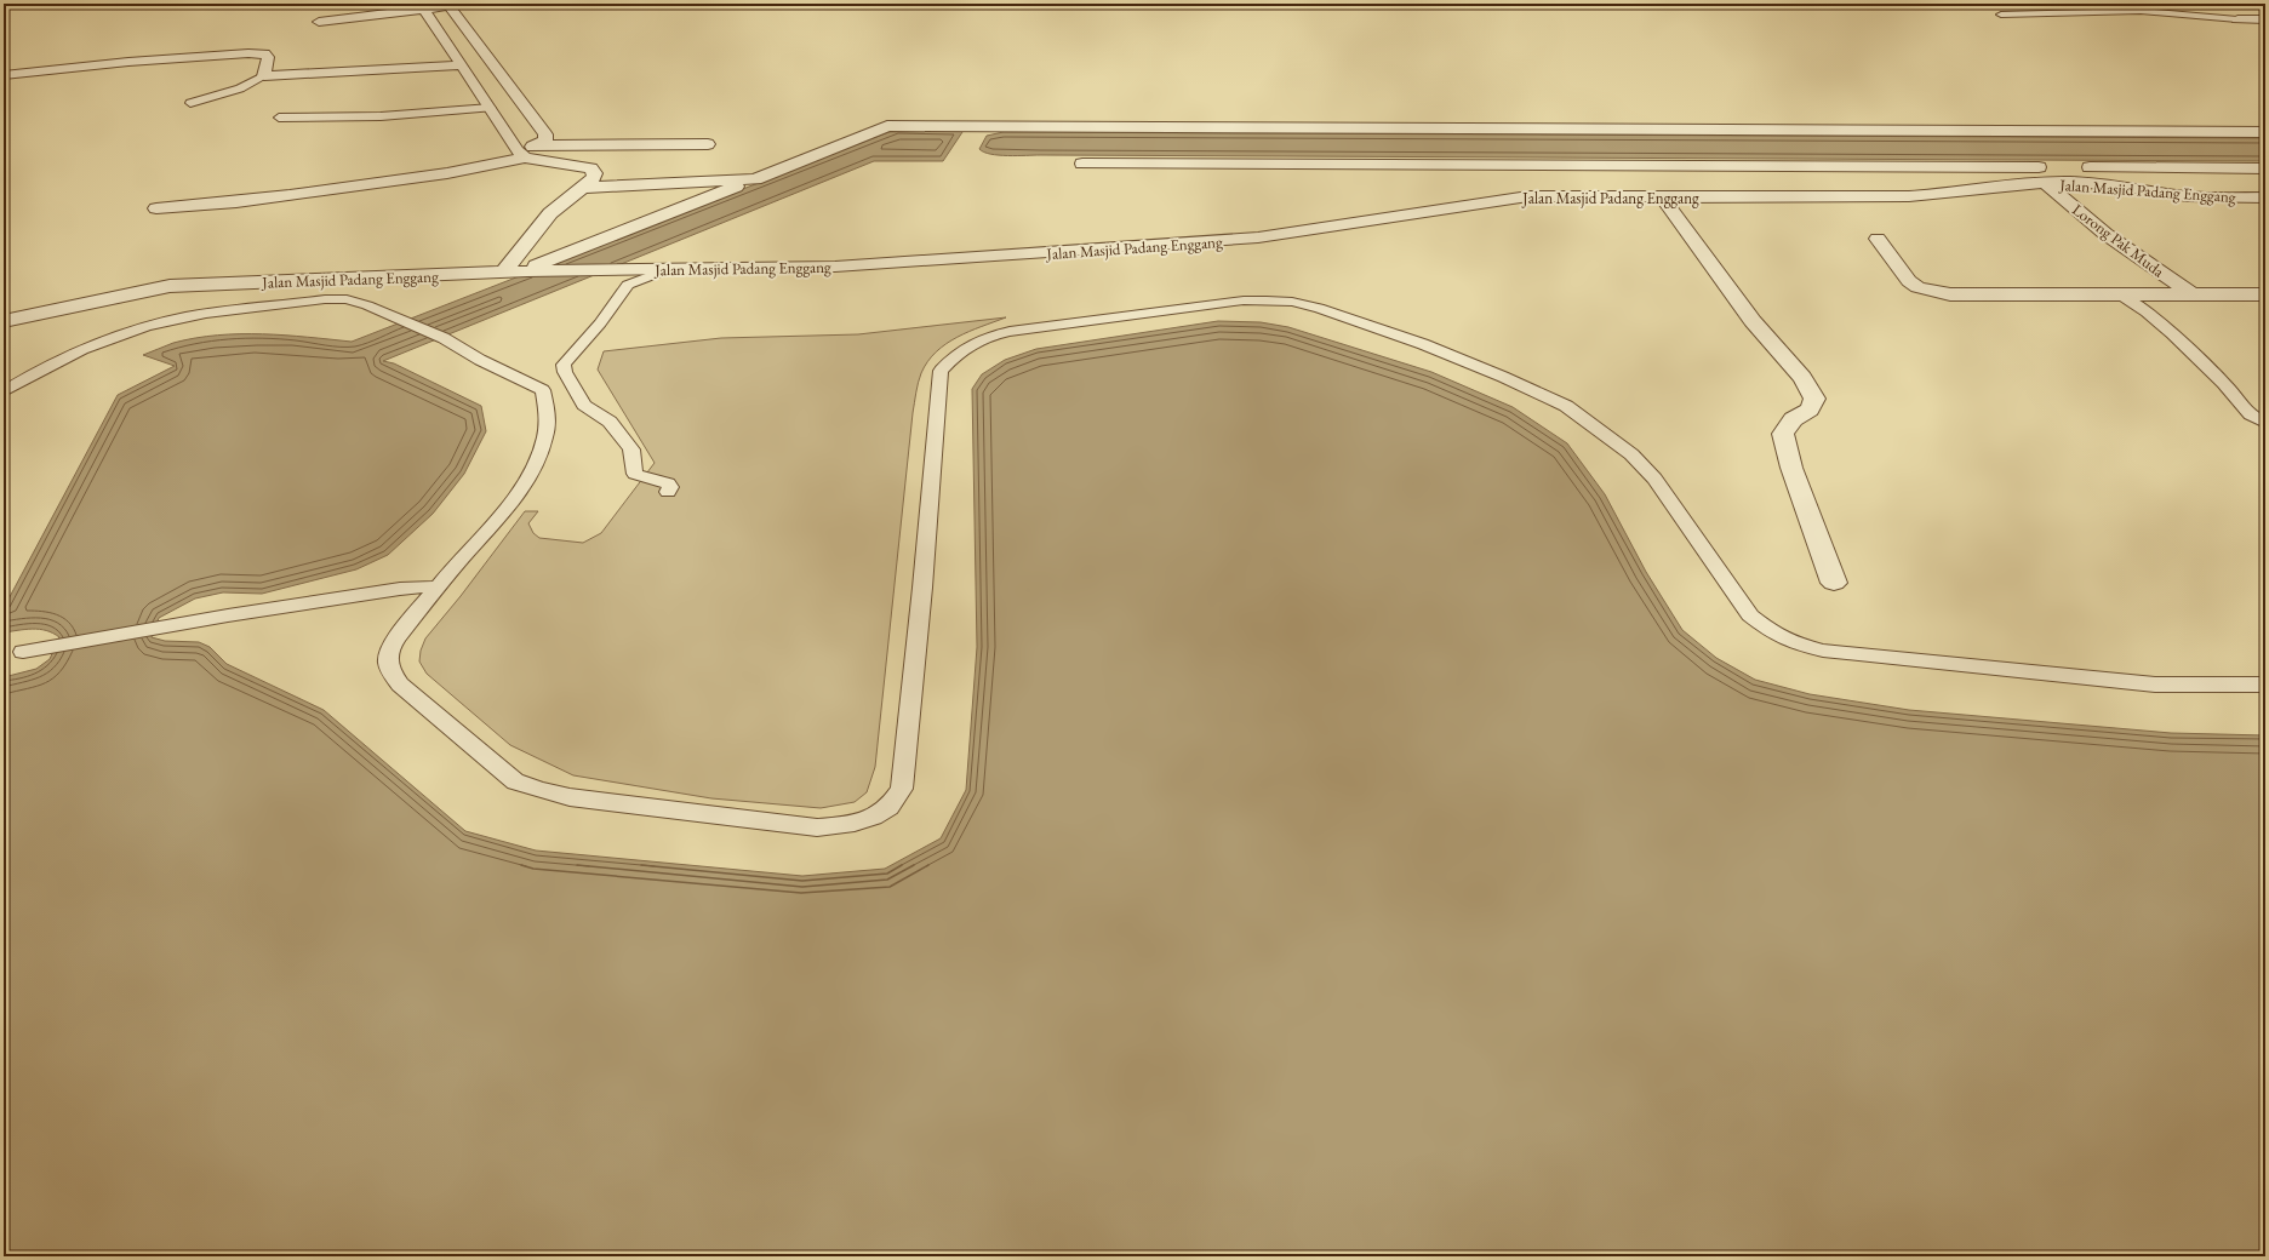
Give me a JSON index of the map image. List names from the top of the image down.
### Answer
{
  "streets": {
    "street": ["Jalan Masjid Padang Enggang", "Lorong Pak Muda"]
  },
  "crossings": [
    ["Jalan Masjid Padang Enggang", "Lorong Pak Muda"]
  ]
}
